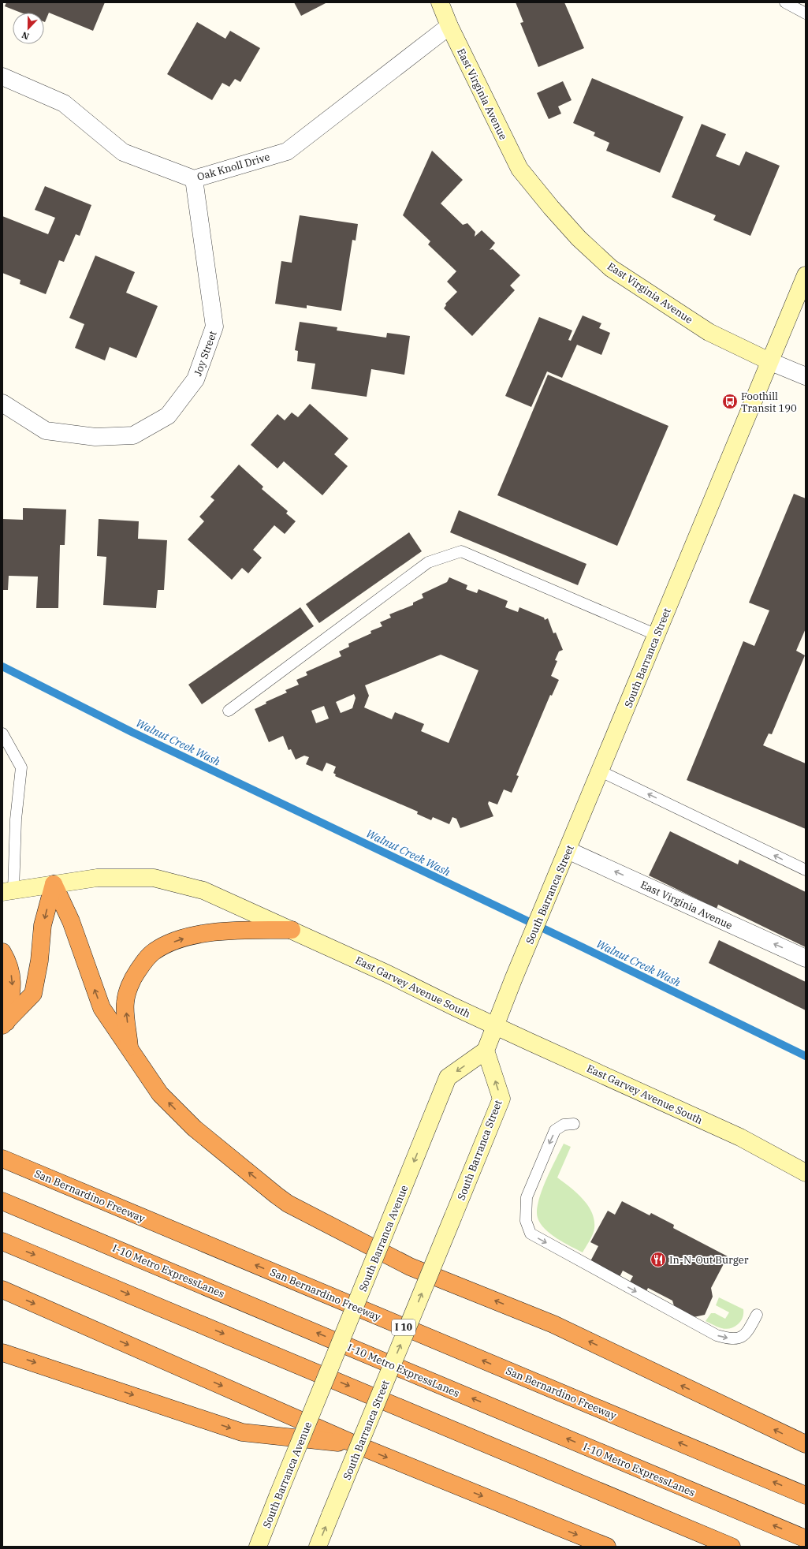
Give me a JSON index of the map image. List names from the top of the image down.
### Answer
{
  "streets": {
    "highway": ["San Bernardino Freeway", "I-10 Metro ExpressLanes", "I 10"],
    "main road": [
      "East Virginia Avenue",
      "South Barranca Street",
      "East Garvey Avenue South",
      "South Barranca Avenue"
    ],
    "street": ["Oak Knoll Drive", "Joy Street"]
  },
  "crossings": [
    ["East Virginia Avenue", "Oak Knoll Drive"],
    ["East Virginia Avenue", "South Barranca Street"],
    ["Oak Knoll Drive", "Joy Street"],
    ["South Barranca Street", "East Garvey Avenue South"],
    ["South Barranca Street", "South Barranca Avenue"]
  ],
  "one_way": ["South Barranca Street", "South Barranca Avenue"],
  "water": ["Walnut Creek Wash"],
  "places": {
    "bus stop": ["Foothill Transit 190"],
    "restaurant": ["In-N-Out Burger"]
  },
  "north": "bottom"
}
